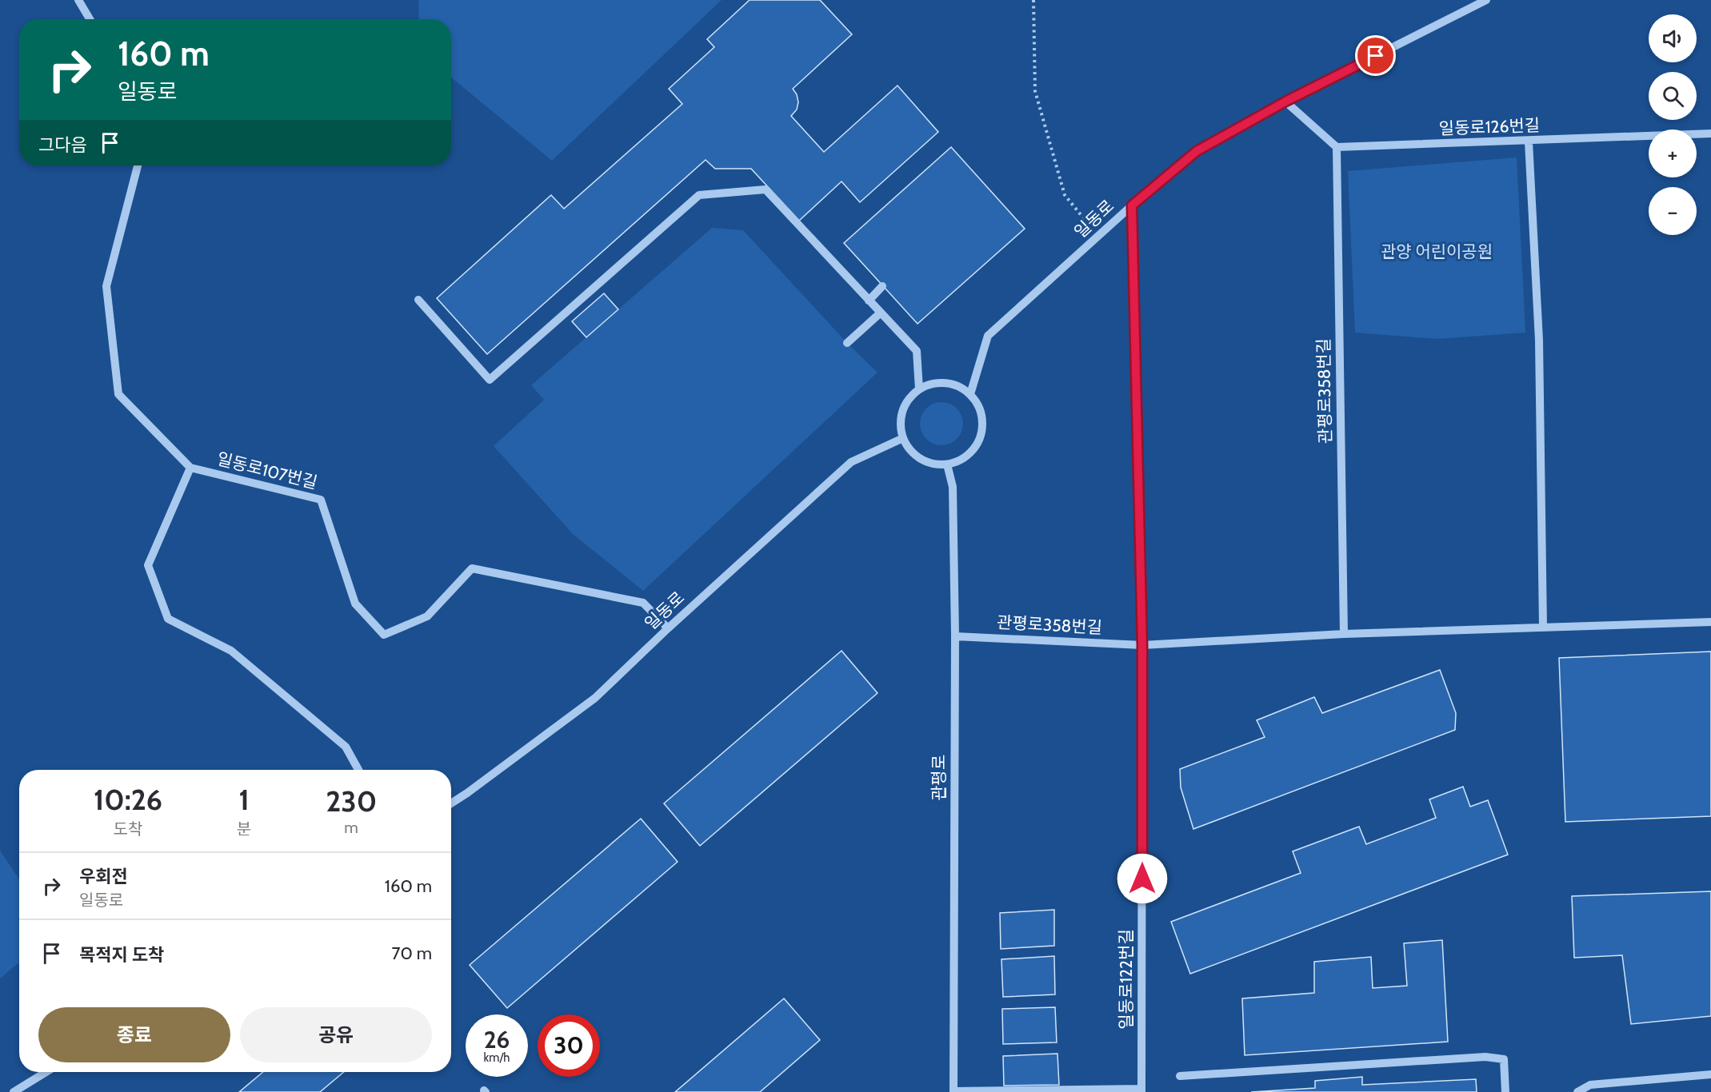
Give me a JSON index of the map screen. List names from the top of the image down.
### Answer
{
  "streets": {
    "street": [
      "일동로126번길",
      "일동로",
      "관평로358번길",
      "일동로107번길",
      "관평로",
      "일동로122번길"
    ]
  },
  "crossings": [
    ["일동로126번길", "관평로358번길"],
    ["일동로", "일동로107번길"],
    ["일동로", "관평로"],
    ["일동로", "일동로122번길"],
    ["관평로358번길", "관평로"],
    ["관평로358번길", "일동로122번길"]
  ],
  "parks": ["관양 어린이공원"],
  "page": {
    "map_buttons": ["+", "−"],
    "turn": ["160 m", "일동로"],
    "then": "그다음",
    "eta": [
      "10:26",
      "도착",
      "1",
      "분",
      "230",
      "m"
    ],
    "list": [
      {
        "name": "우회전",
        "note": "일동로",
        "value": "160 m"
      },
      {
        "name": "목적지 도착",
        "value": "70 m"
      }
    ],
    "buttons": ["종료", "공유"],
    "speed": "26 km/h",
    "limit": "30"
  }
}
